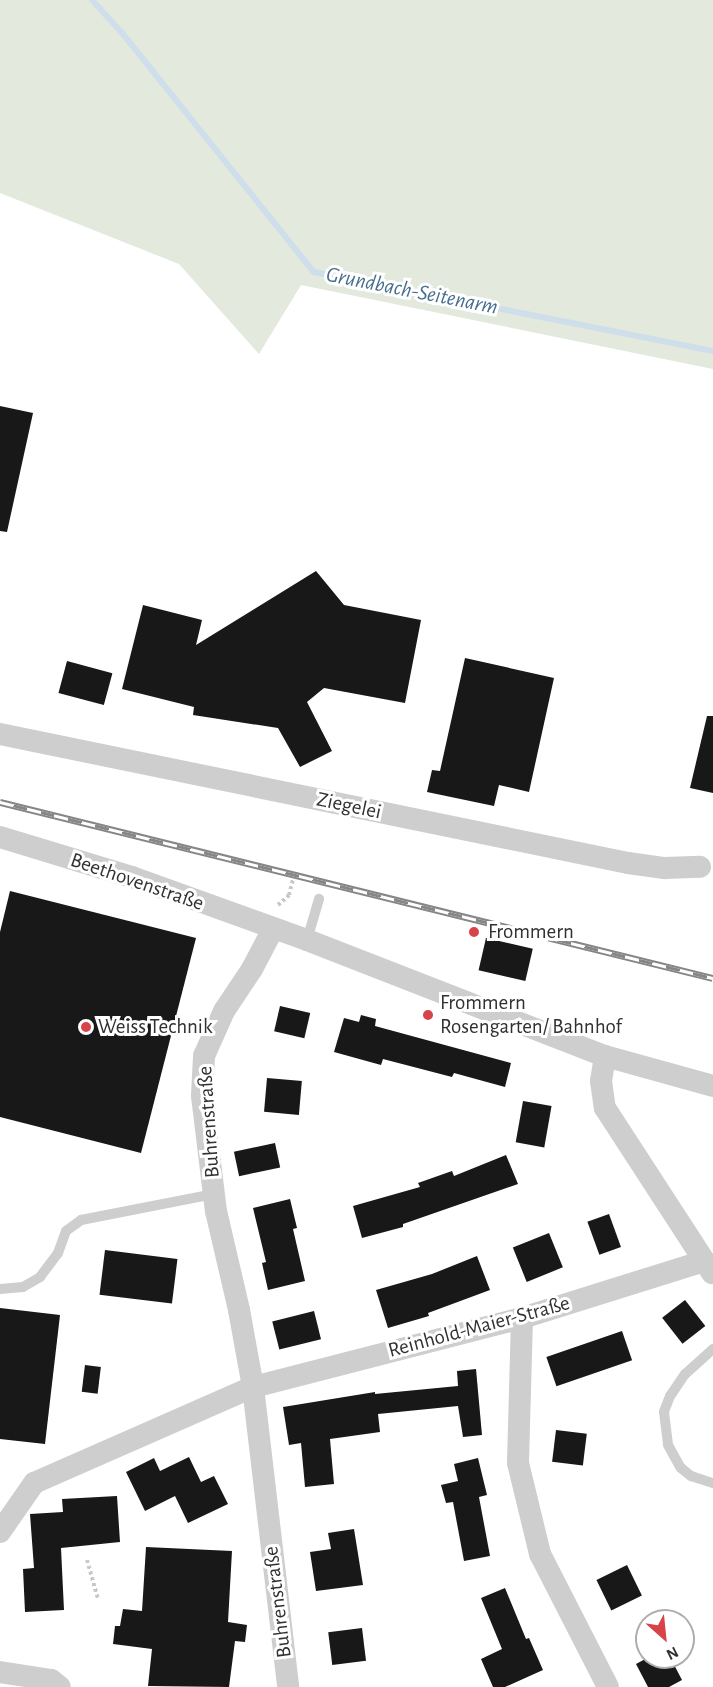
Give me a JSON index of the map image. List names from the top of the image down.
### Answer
{
  "streets": {
    "street": [
      "Ziegelei",
      "Beethovenstraße",
      "Buhrenstraße",
      "Reinhold-Maier-Straße"
    ]
  },
  "crossings": [
    ["Beethovenstraße", "Buhrenstraße"],
    ["Buhrenstraße", "Reinhold-Maier-Straße"]
  ],
  "water": ["Grundbach-Seitenarm"],
  "places": ["Frommern", "Frommern Rosengarten/ Bahnhof", "Weiss Technik"],
  "north": "bottom right"
}
